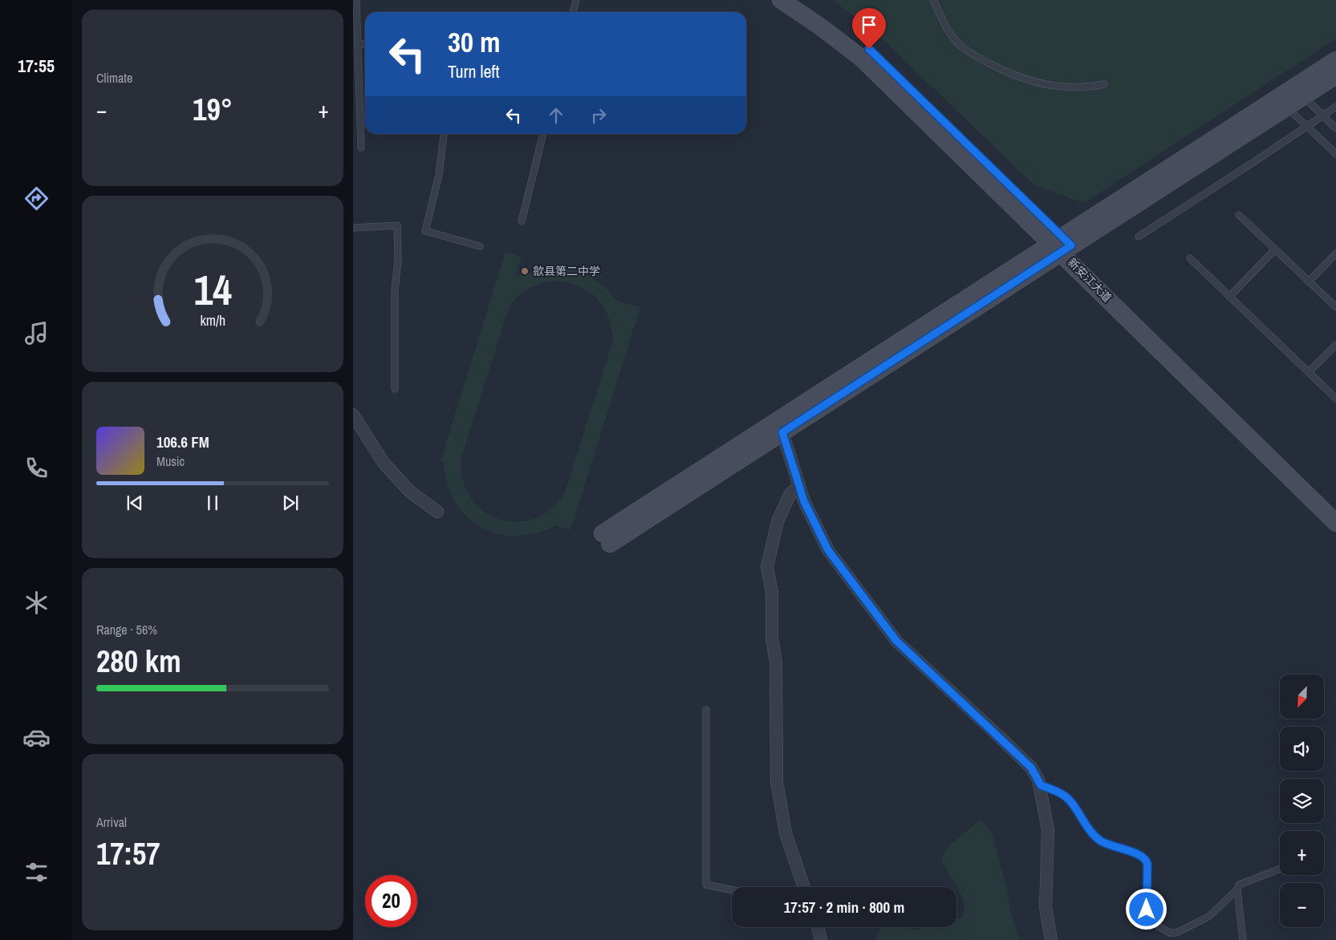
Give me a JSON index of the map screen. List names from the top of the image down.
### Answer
{
  "streets": {
    "street": ["新安江大道"]
  },
  "places": ["歙县第二中学"],
  "north": "bottom left",
  "page": {
    "tabs": "17:55",
    "tile": [
      "Climate",
      ["Range · 56%", "280 km"],
      ["Arrival", "17:57"]
    ],
    "turn": ["30 m", "Turn left"],
    "heat": ["−", "19°", "+"],
    "song": ["106.6 FM", "Music"],
    "map_buttons": ["+", "−"],
    "limit": "20",
    "trip": "17:57 · 2 min · 800 m",
    "gauge": ["14", "km/h"]
  }
}
